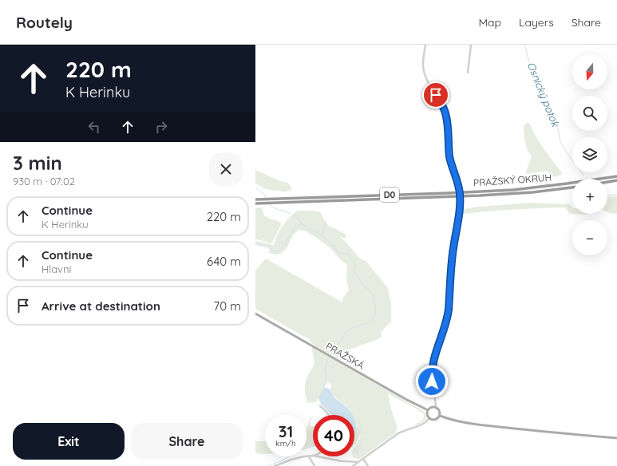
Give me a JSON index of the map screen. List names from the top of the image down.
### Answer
{
  "streets": {
    "highway": ["PRAŽSKÝ OKRUH", "D0"],
    "main road": ["PRAŽSKÁ"]
  },
  "water": ["Osnický potok"],
  "north": "bottom",
  "page": {
    "header": "Routely",
    "nav": ["Map", "Layers", "Share"],
    "turn": ["220 m", "K Herinku"],
    "map_buttons": ["+", "−"],
    "heading": ["3 min", "930 m · 07:02"],
    "list": [
      {
        "name": "Continue",
        "note": "K Herinku",
        "value": "220 m"
      },
      {
        "name": "Continue",
        "note": "Hlavní",
        "value": "640 m"
      },
      {
        "name": "Arrive at destination",
        "value": "70 m"
      }
    ],
    "speed": "31 km/h",
    "limit": "40",
    "buttons": ["Exit", "Share"]
  }
}
